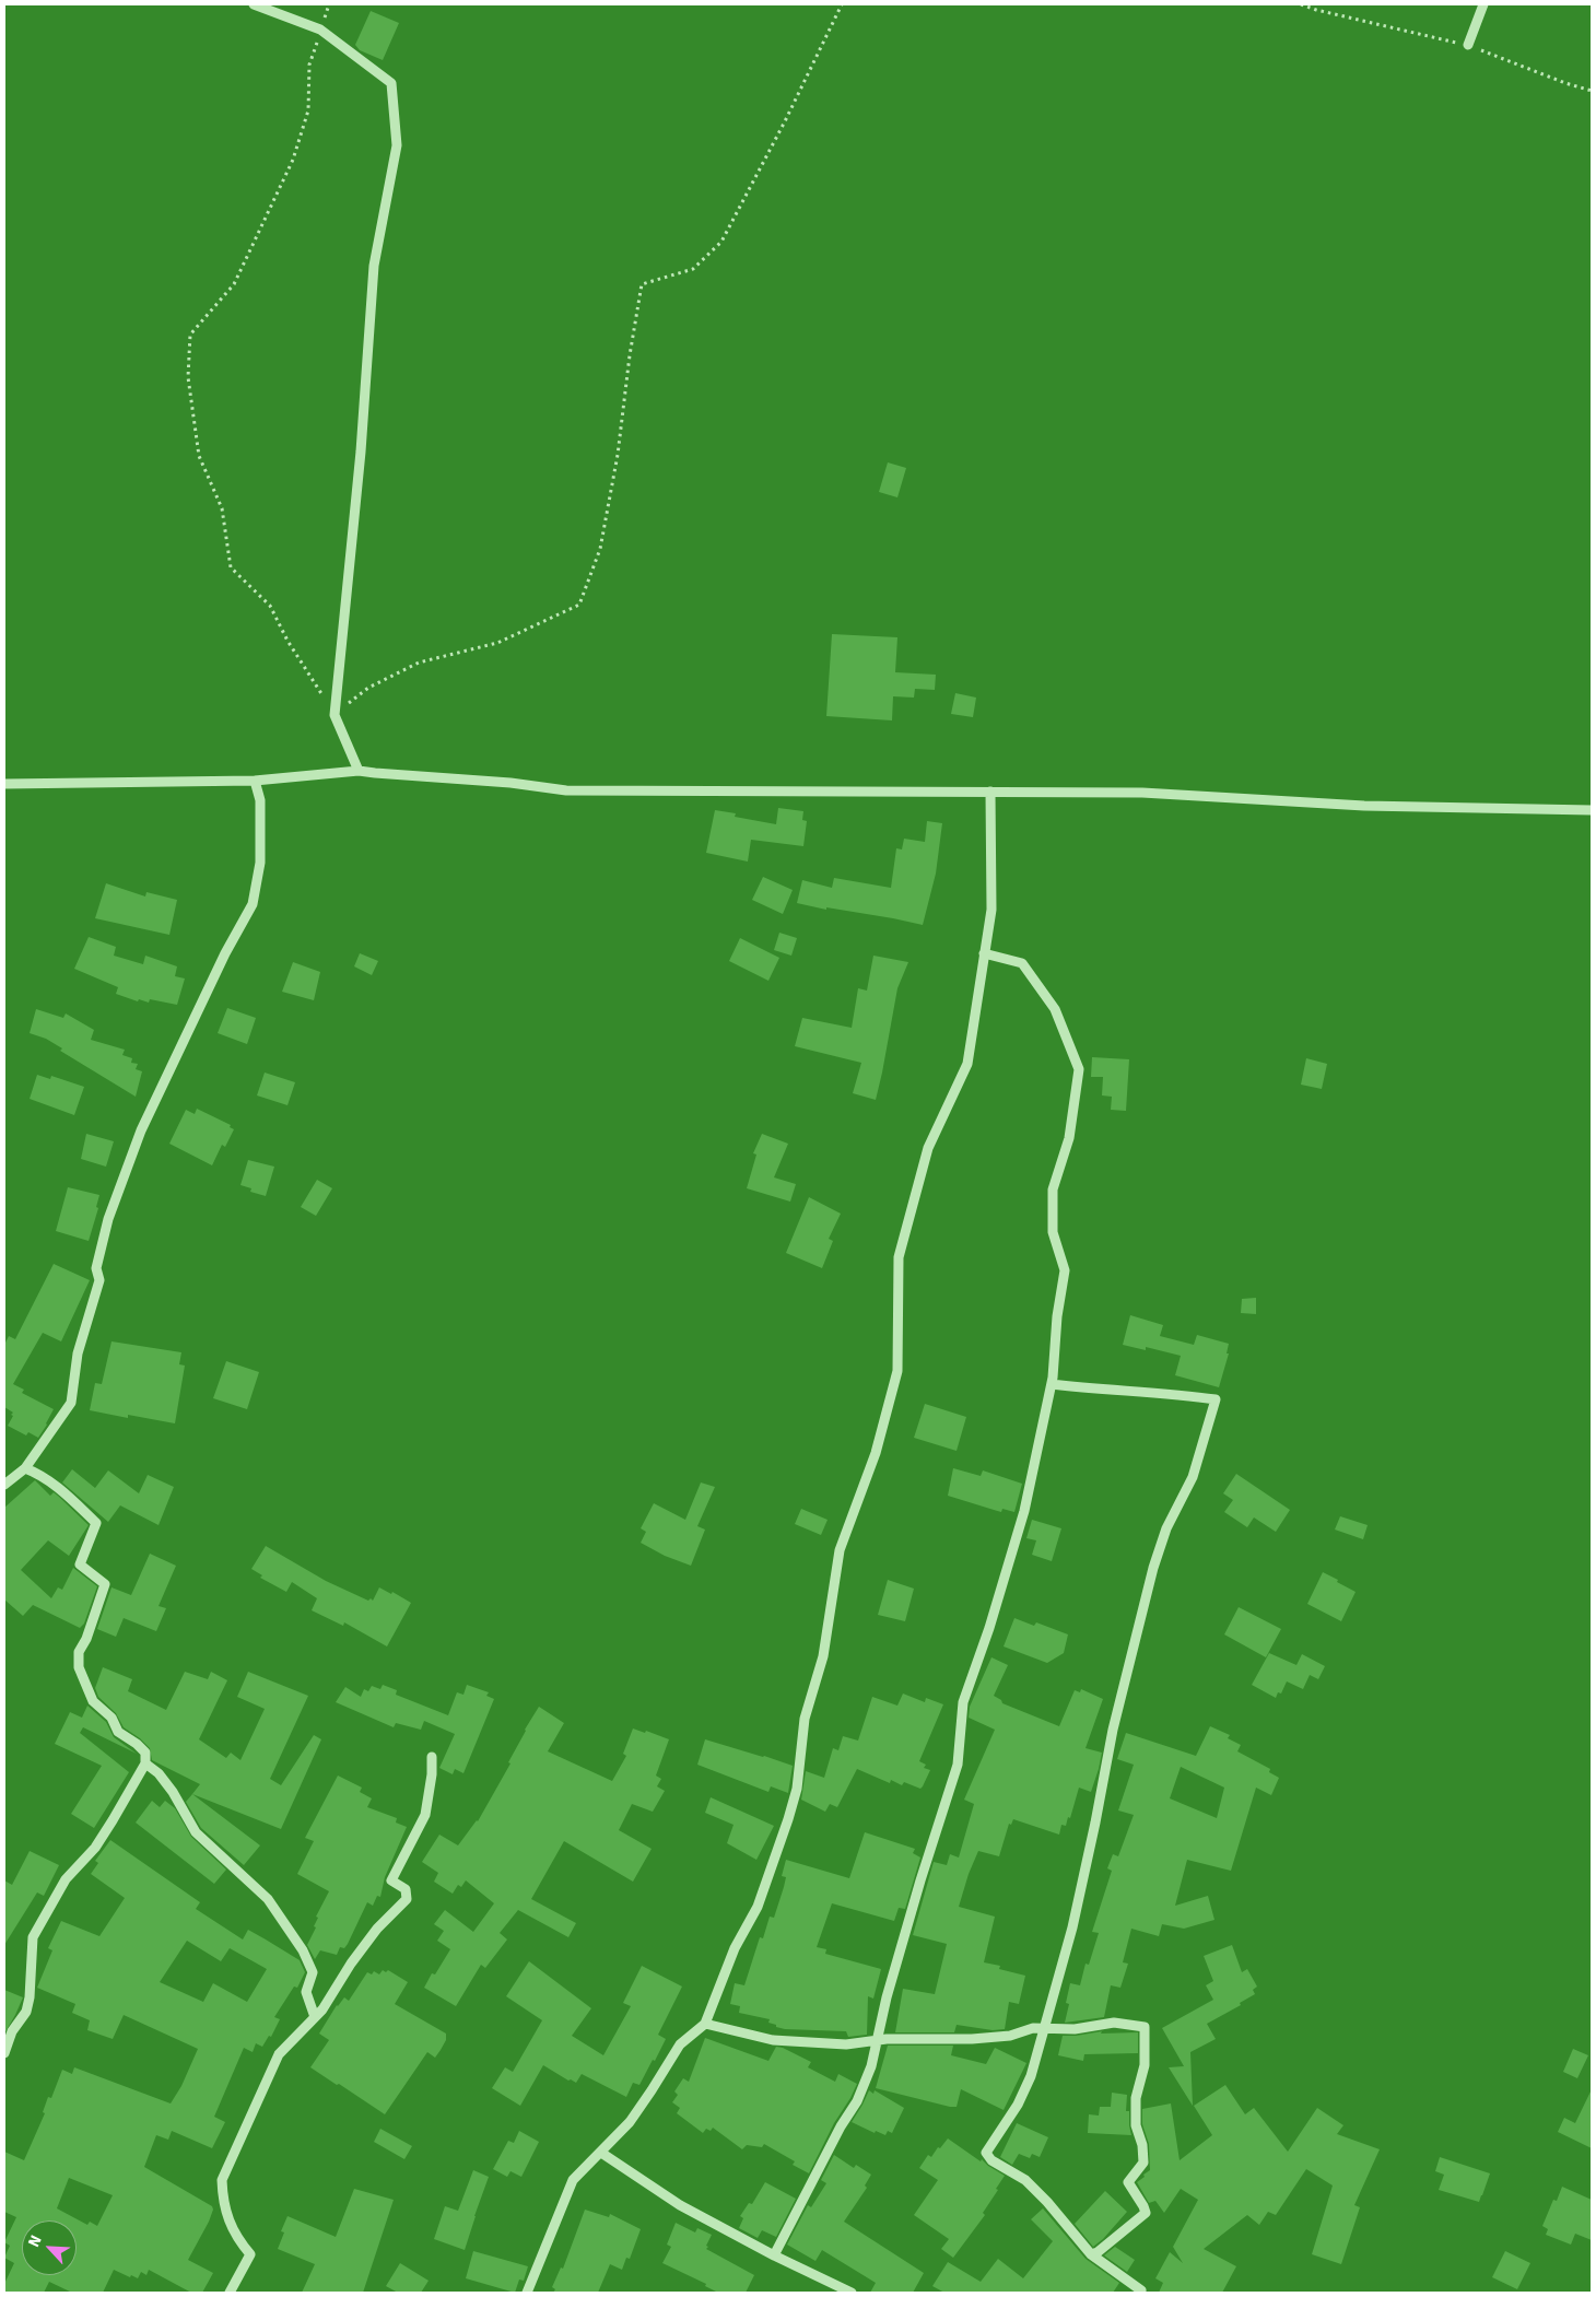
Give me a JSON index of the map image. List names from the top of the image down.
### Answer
{
  "north": "top left"
}
